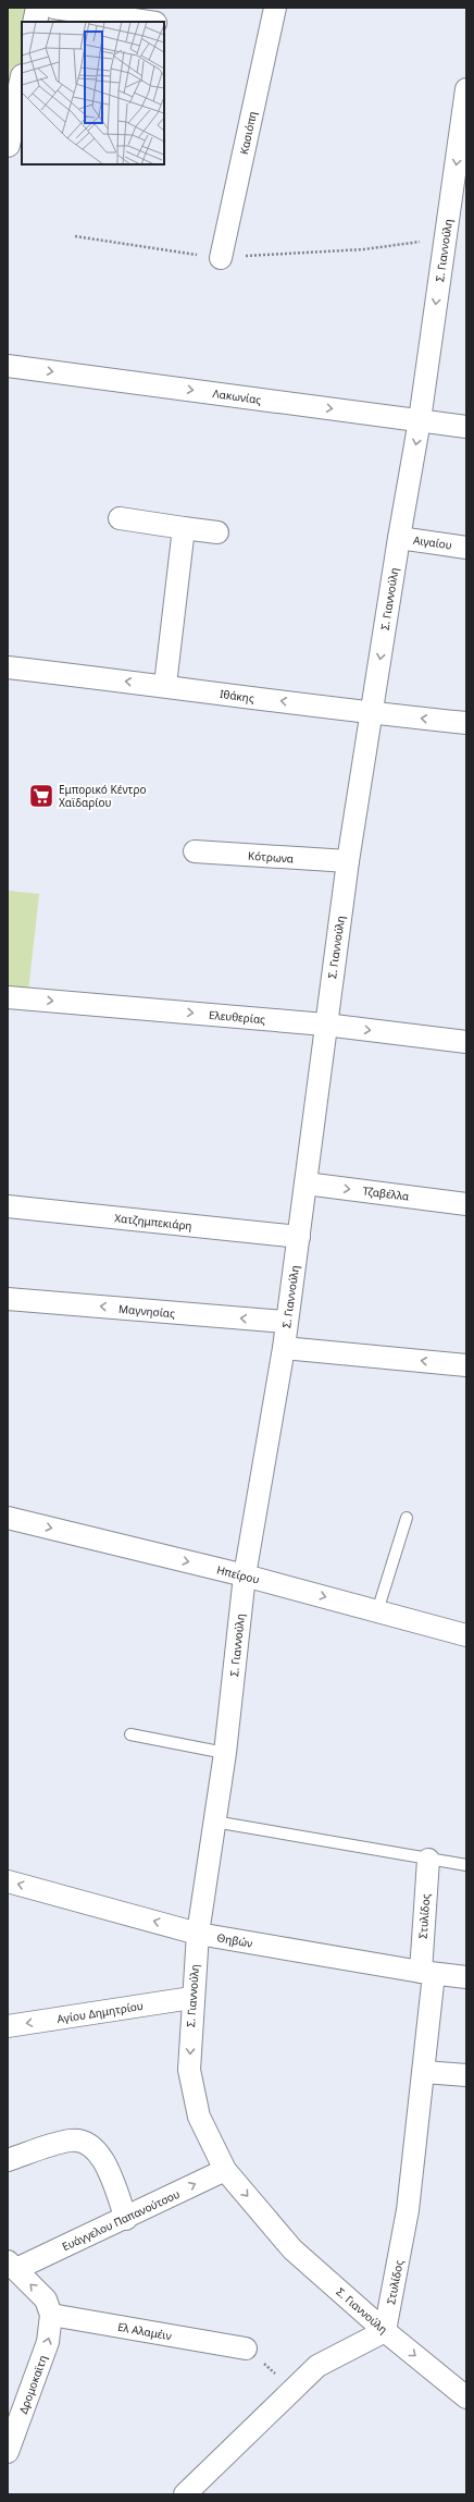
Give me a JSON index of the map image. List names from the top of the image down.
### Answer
{
  "streets": {
    "street": [
      "Κασιόπη",
      "Σ. Γιαννούλη",
      "Λακωνίας",
      "Αιγαίου",
      "Ιθάκης",
      "Κότρωνα",
      "Ελευθερίας",
      "Τζαβέλλα",
      "Χατζημπεκιάρη",
      "Μαγνησίας",
      "Ηπείρου",
      "Στυλίδος",
      "Θηβών",
      "Αγίου Δημητρίου",
      "Ευάγγελου Παπανούτσου",
      "Ελ Αλαμέιν",
      "Δρομοκαϊτη"
    ]
  },
  "crossings": [
    ["Σ. Γιαννούλη", "Λακωνίας"],
    ["Σ. Γιαννούλη", "Αιγαίου"],
    ["Σ. Γιαννούλη", "Ιθάκης"],
    ["Σ. Γιαννούλη", "Κότρωνα"],
    ["Σ. Γιαννούλη", "Ελευθερίας"],
    ["Σ. Γιαννούλη", "Τζαβέλλα"],
    ["Σ. Γιαννούλη", "Χατζημπεκιάρη"],
    ["Σ. Γιαννούλη", "Μαγνησίας"],
    ["Σ. Γιαννούλη", "Ηπείρου"],
    ["Σ. Γιαννούλη", "Στυλίδος"],
    ["Σ. Γιαννούλη", "Θηβών"],
    ["Σ. Γιαννούλη", "Αγίου Δημητρίου"],
    ["Σ. Γιαννούλη", "Ευάγγελου Παπανούτσου"],
    ["Στυλίδος", "Θηβών"],
    ["Ελ Αλαμέιν", "Δρομοκαϊτη"]
  ],
  "one_way": [
    "Σ. Γιαννούλη",
    "Λακωνίας",
    "Ιθάκης",
    "Ελευθερίας",
    "Μαγνησίας",
    "Ηπείρου",
    "Θηβών",
    "Αγίου Δημητρίου",
    "Ευάγγελου Παπανούτσου",
    "Δρομοκαϊτη"
  ],
  "places": {
    "supermarket": ["Εμπορικό Κέντρο Χαϊδαρίου"]
  }
}
